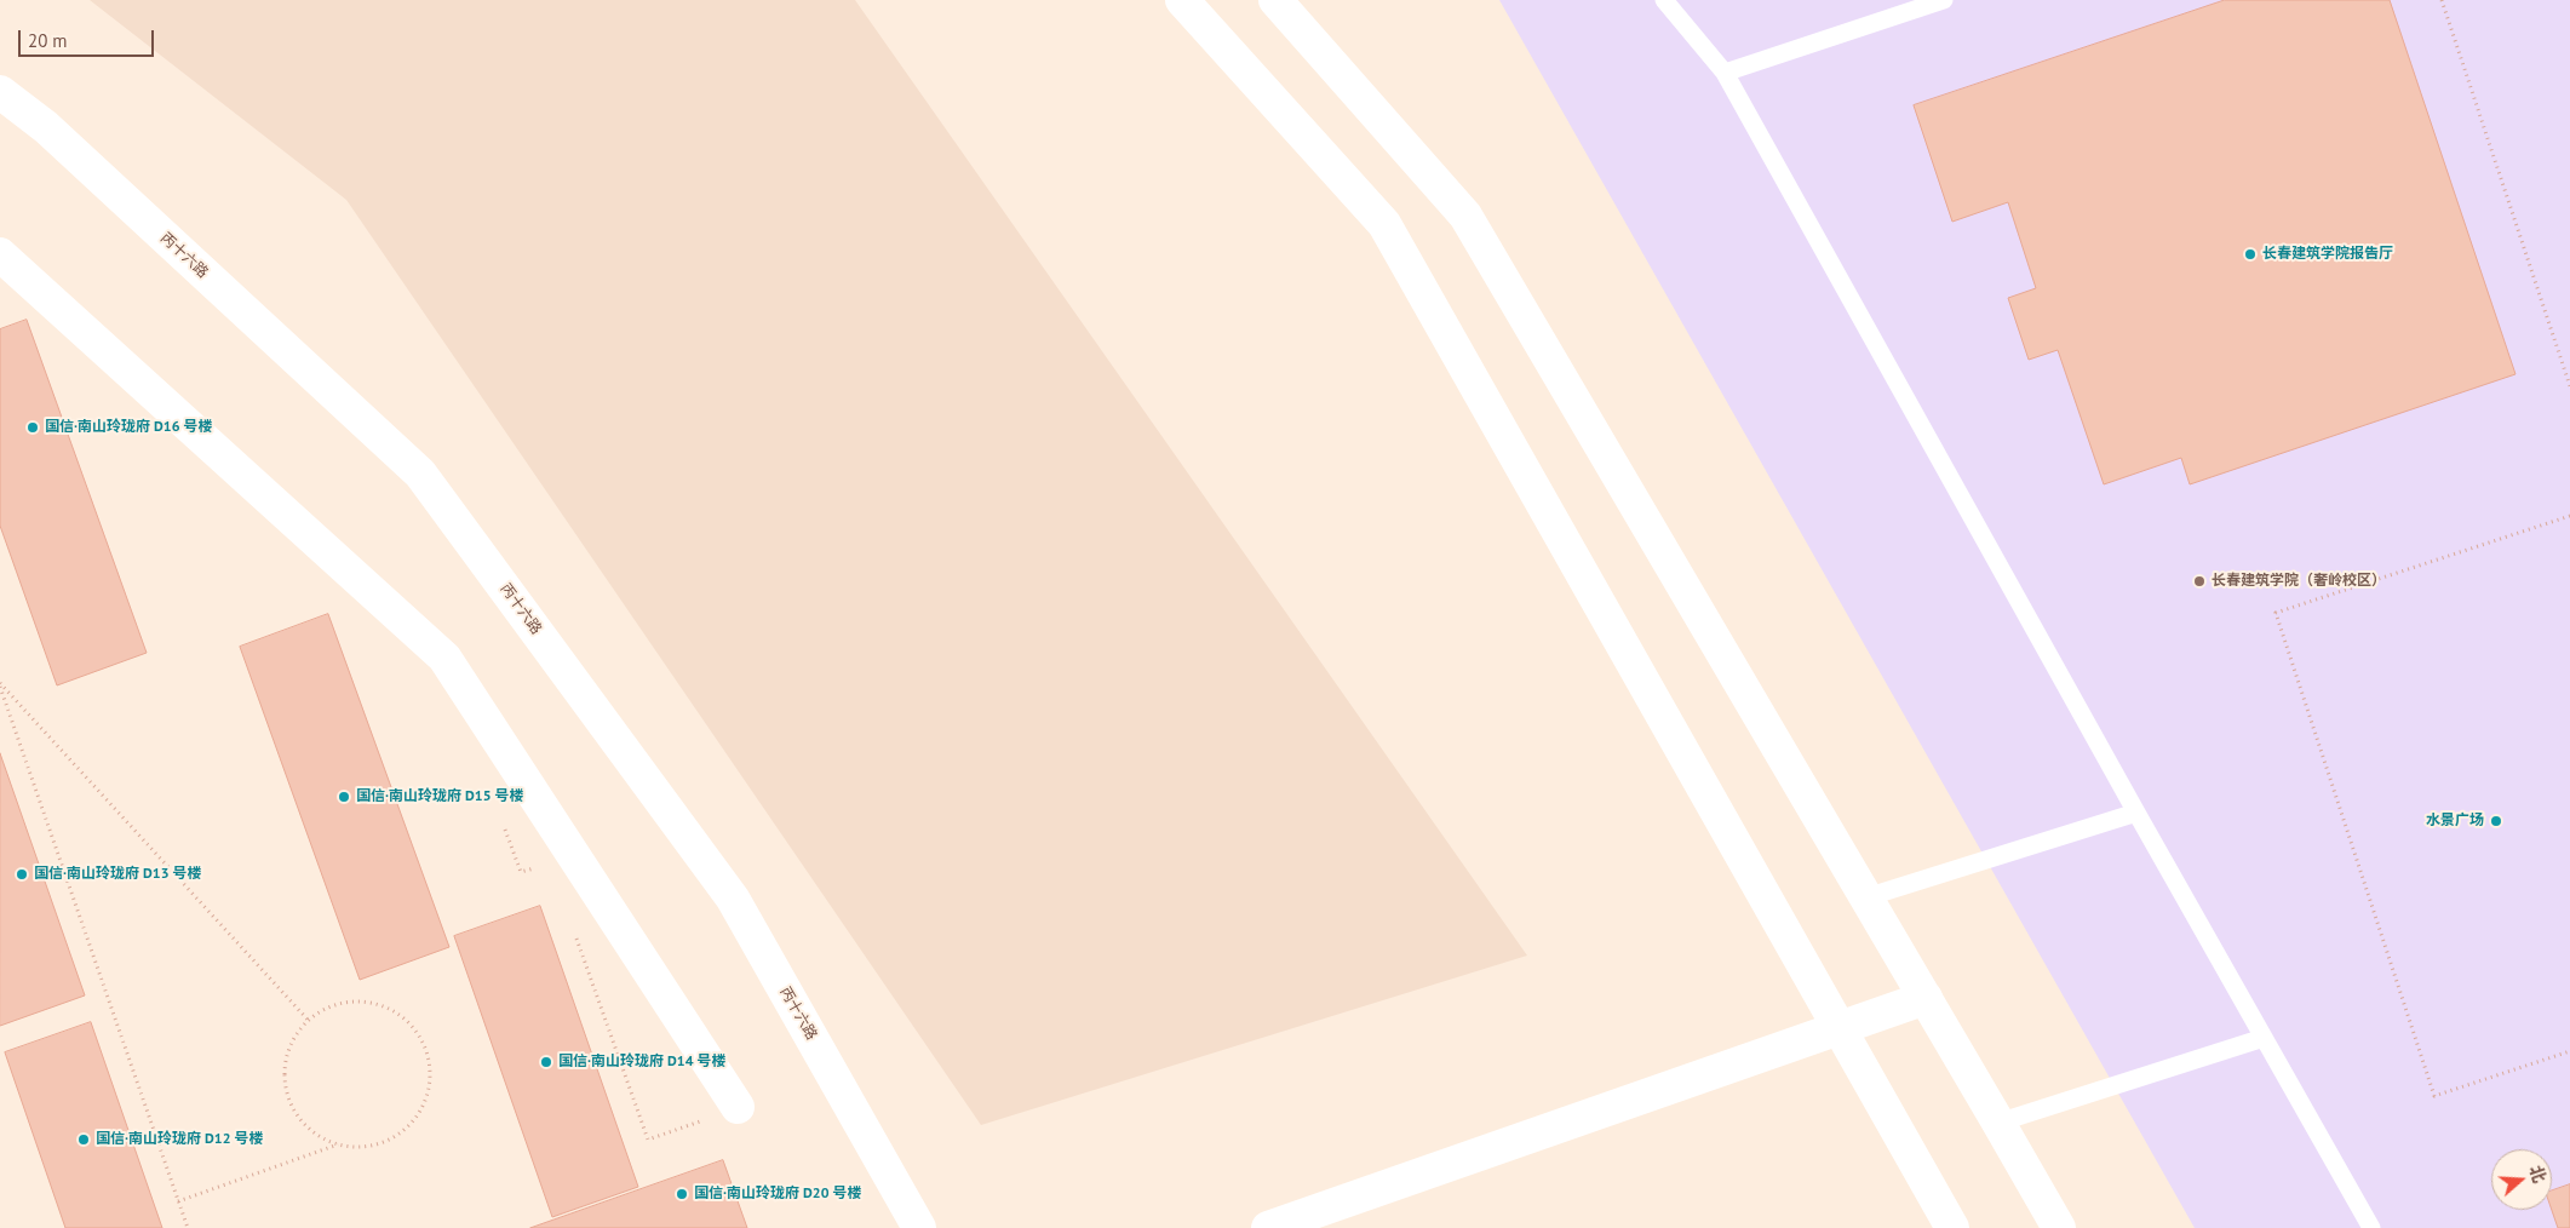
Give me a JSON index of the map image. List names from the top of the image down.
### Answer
{
  "streets": {
    "street": ["丙十六路"]
  },
  "places": [
    "长春建筑学院报告厅",
    "国信·南山玲珑府 D16 号楼",
    "长春建筑学院（奢岭校区）",
    "国信·南山玲珑府 D15 号楼",
    "水景广场",
    "国信·南山玲珑府 D13 号楼",
    "国信·南山玲珑府 D14 号楼",
    "国信·南山玲珑府 D12 号楼",
    "国信·南山玲珑府 D20 号楼"
  ],
  "scale_bar": "20 m",
  "north": "right"
}
